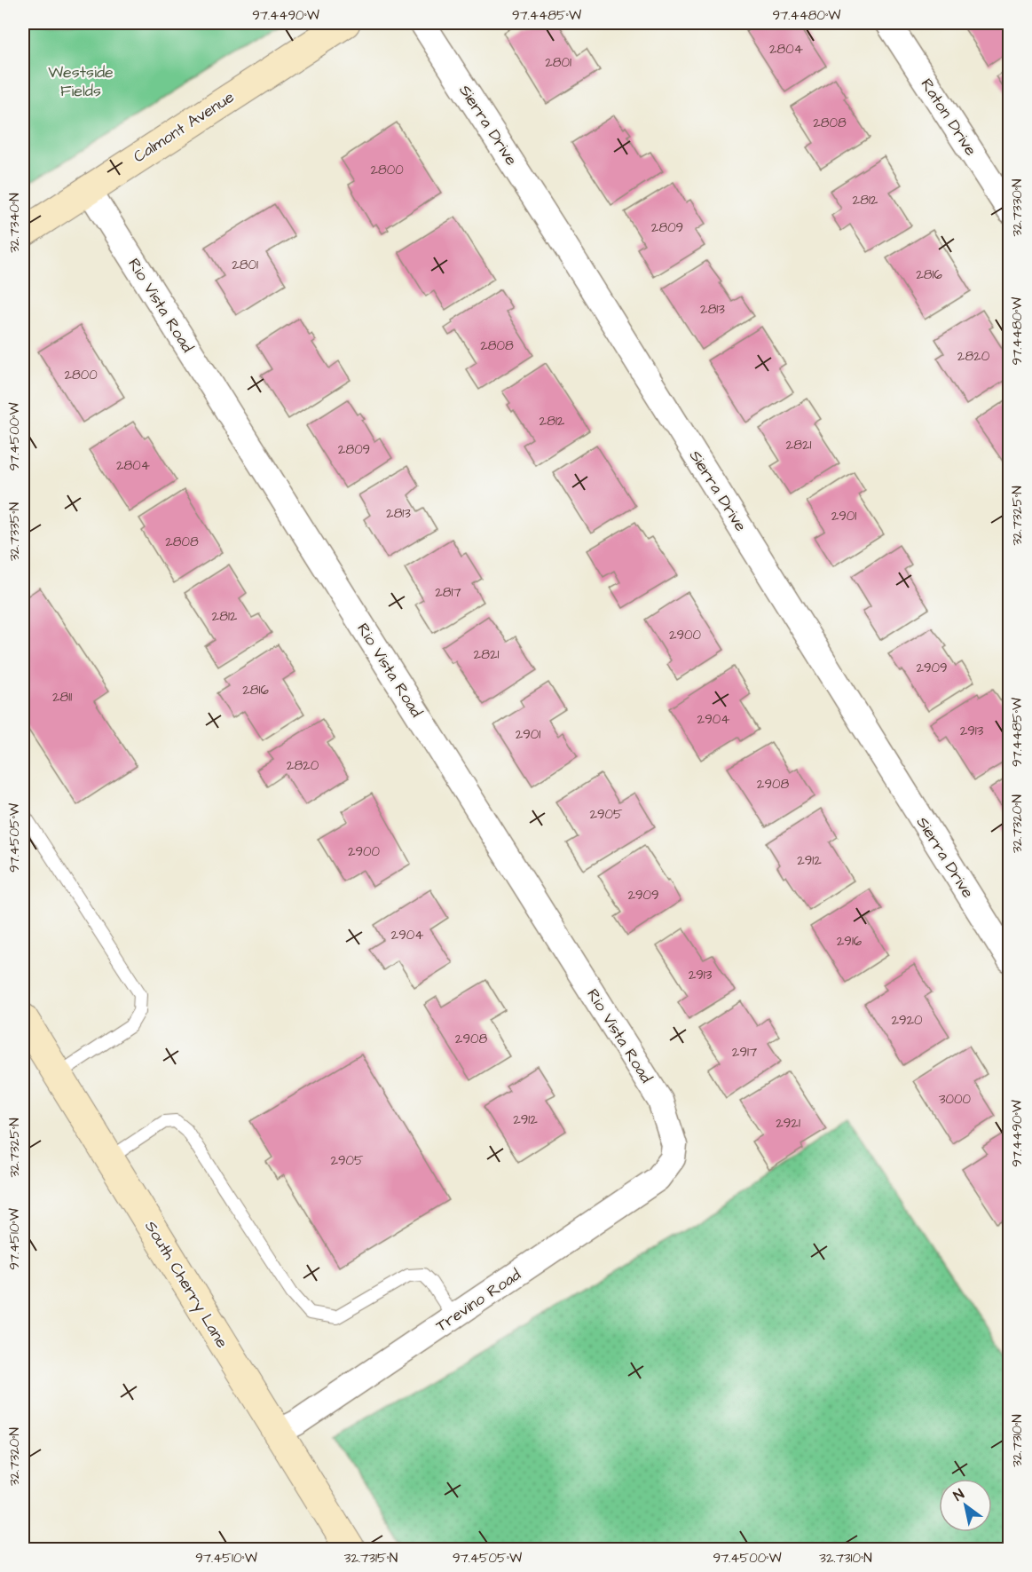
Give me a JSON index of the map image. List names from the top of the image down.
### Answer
{
  "streets": {
    "street": [
      "Raton Drive",
      "Sierra Drive",
      "Calmont Avenue",
      "Rio Vista Road",
      "South Cherry Lane",
      "Trevino Road"
    ]
  },
  "crossings": [
    ["Calmont Avenue", "Rio Vista Road"],
    ["Rio Vista Road", "Trevino Road"],
    ["South Cherry Lane", "Trevino Road"]
  ],
  "parks": ["Westside Fields"],
  "house_numbers": [
    "2804",
    "2801",
    "2808",
    "2800",
    "2812",
    "2809",
    "2801",
    "2816",
    "2813",
    "2808",
    "2820",
    "2800",
    "2812",
    "2821",
    "2809",
    "2804",
    "2813",
    "2901",
    "2808",
    "2817",
    "2812",
    "2900",
    "2821",
    "2909",
    "2816",
    "2811",
    "2904",
    "2913",
    "2901",
    "2820",
    "2908",
    "2905",
    "2900",
    "2912",
    "2909",
    "2904",
    "2916",
    "2913",
    "2920",
    "2908",
    "2917",
    "3000",
    "2912",
    "2921",
    "2905"
  ],
  "north": "top left",
  "coordinates": [
    "97.4490°W",
    "97.4485°W",
    "97.4480°W",
    "32.7330°N",
    "32.7340°N",
    "97.4500°W",
    "32.7325°N",
    "32.7335°N",
    "32.7320°N",
    "97.4505°W",
    "97.4510°W",
    "32.7310°N",
    "32.7315°N"
  ]
}
